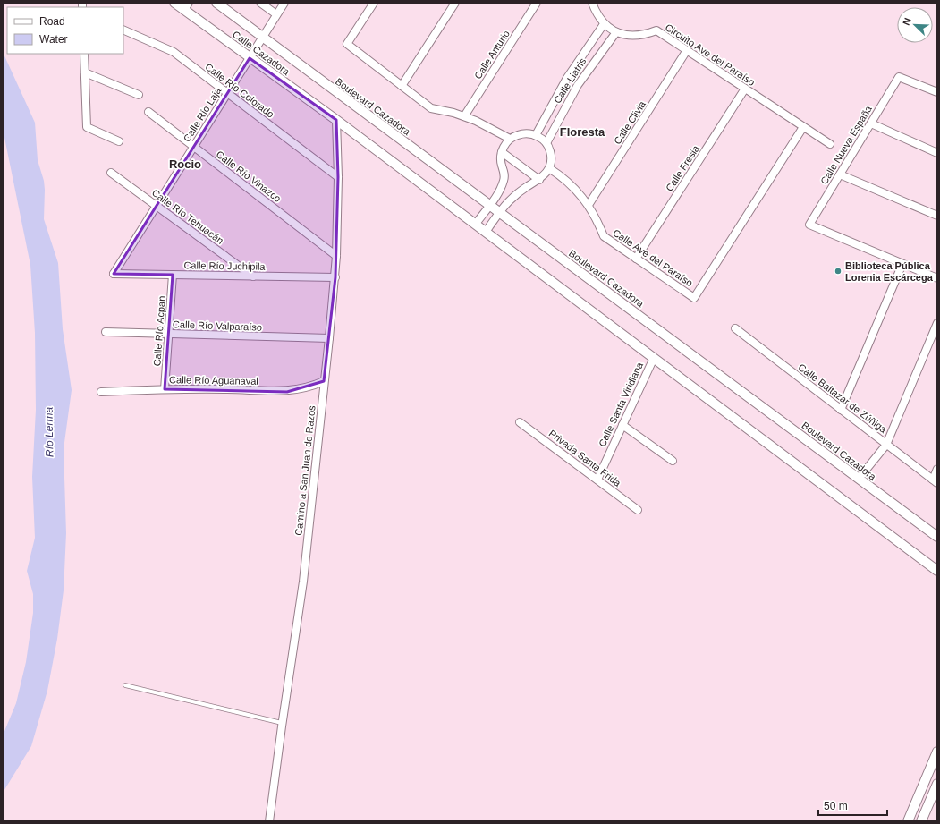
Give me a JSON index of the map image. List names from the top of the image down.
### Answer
{
  "streets": {
    "street": [
      "Calle Cazadora",
      "Calle Anturio",
      "Circuito Ave del Paraíso",
      "Calle Liatris",
      "Calle Río Colorado",
      "Boulevard Cazadora",
      "Calle Río Laja",
      "Calle Clivia",
      "Calle Nueva España",
      "Calle Fresia",
      "Calle Río Vinazco",
      "Calle Río Tehuacán",
      "Calle Ave del Paraíso",
      "Calle Río Juchipila",
      "Calle Río Valparaíso",
      "Calle Río Acpan",
      "Calle Río Aguanaval",
      "Calle Baltazar de Zúñiga",
      "Calle Santa Viridiana",
      "Privada Santa Frida",
      "Camino a San Juan de Razos"
    ]
  },
  "crossings": [
    ["Calle Cazadora", "Boulevard Cazadora"],
    ["Calle Cazadora", "Calle Río Laja"],
    ["Calle Cazadora", "Camino a San Juan de Razos"],
    ["Circuito Ave del Paraíso", "Calle Liatris"],
    ["Circuito Ave del Paraíso", "Calle Clivia"],
    ["Circuito Ave del Paraíso", "Calle Fresia"],
    ["Circuito Ave del Paraíso", "Calle Ave del Paraíso"],
    ["Calle Río Colorado", "Calle Río Laja"],
    ["Calle Río Colorado", "Camino a San Juan de Razos"],
    ["Boulevard Cazadora", "Calle Río Laja"],
    ["Calle Río Laja", "Calle Río Vinazco"],
    ["Calle Río Laja", "Calle Río Tehuacán"],
    ["Calle Río Laja", "Calle Río Juchipila"],
    ["Calle Clivia", "Calle Ave del Paraíso"],
    ["Calle Fresia", "Calle Ave del Paraíso"],
    ["Calle Río Vinazco", "Camino a San Juan de Razos"],
    ["Calle Río Tehuacán", "Calle Río Juchipila"],
    ["Calle Río Juchipila", "Calle Río Acpan"],
    ["Calle Río Juchipila", "Camino a San Juan de Razos"],
    ["Calle Río Valparaíso", "Calle Río Acpan"],
    ["Calle Río Valparaíso", "Camino a San Juan de Razos"],
    ["Calle Río Acpan", "Calle Río Aguanaval"],
    ["Calle Río Aguanaval", "Camino a San Juan de Razos"],
    ["Calle Santa Viridiana", "Privada Santa Frida"]
  ],
  "districts": ["Floresta", "Rocio"],
  "water": ["Río Lerma"],
  "places": ["Biblioteca Pública Lorenia Escárcega"],
  "legend": ["Road", "Water"],
  "scale_bar": "50 m",
  "north": "top left"
}
